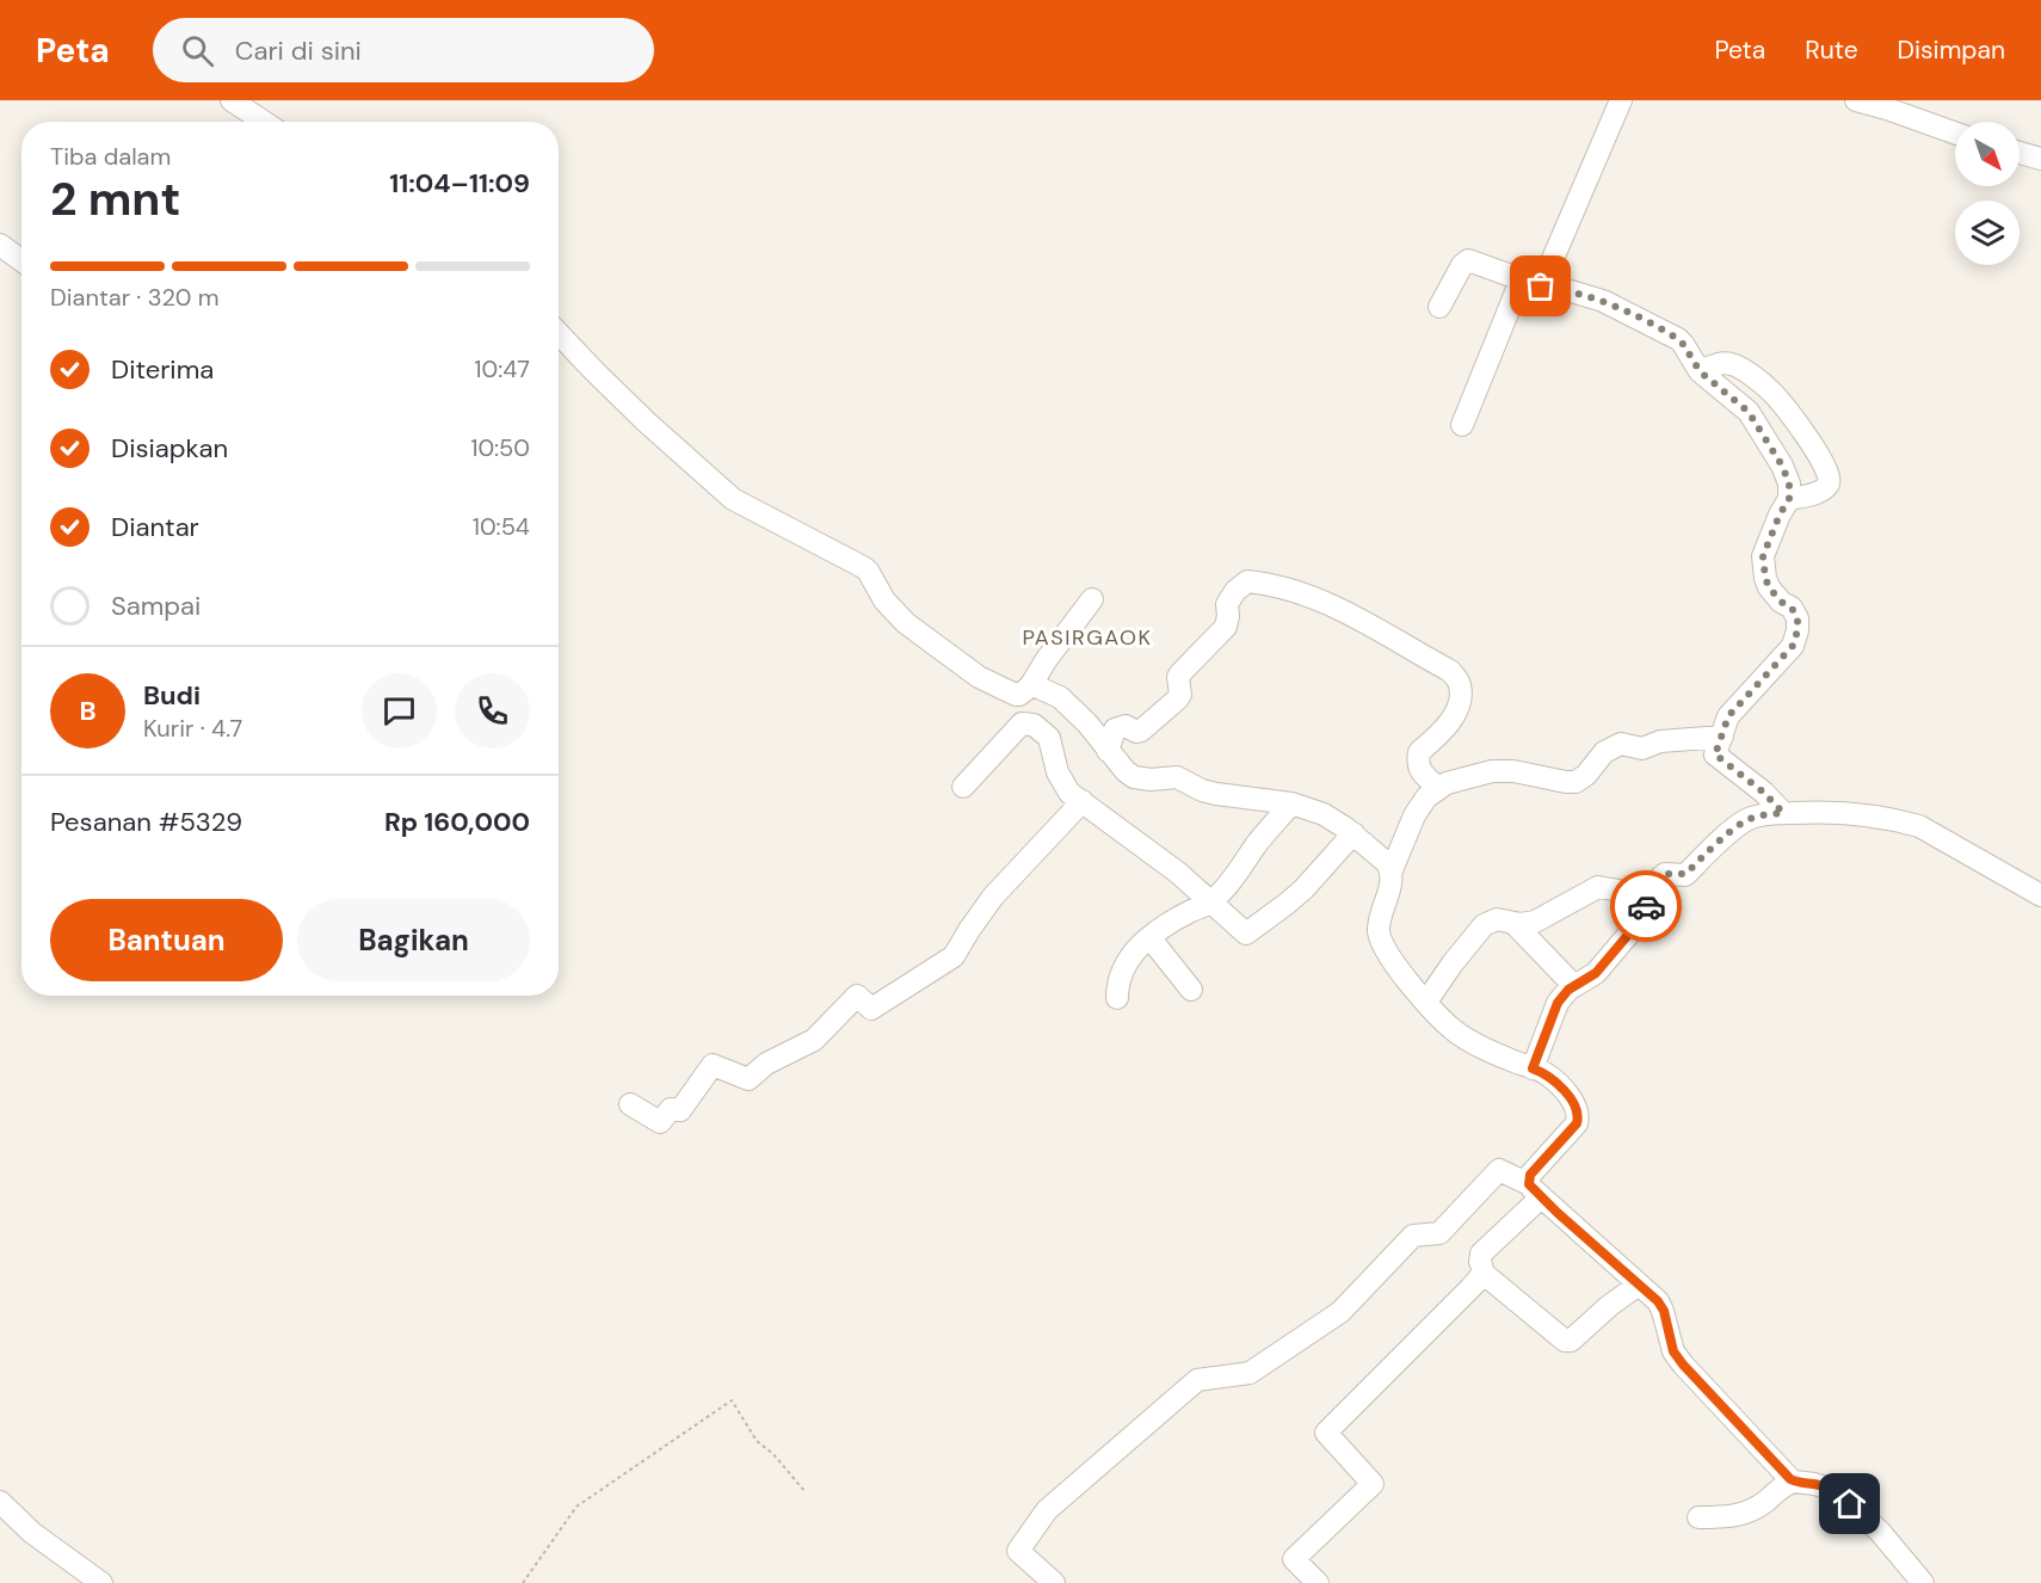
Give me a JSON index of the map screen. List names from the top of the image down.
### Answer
{
  "districts": ["PASIRGAOK"],
  "north": "bottom right",
  "page": {
    "header": "Peta",
    "search": "Cari di sini",
    "nav": ["Peta", "Rute", "Disimpan"],
    "heading": ["2 mnt", "Tiba dalam", "11:04–11:09"],
    "panel": [
      "Budi",
      "Kurir · 4.7",
      "Pesanan #5329",
      "Rp 160,000"
    ],
    "bar": "Diantar · 320 m",
    "list": [
      ["Diterima", "10:47"],
      ["Disiapkan", "10:50"],
      ["Diantar", "10:54"],
      "Sampai"
    ],
    "round": "B",
    "buttons": ["Bantuan", "Bagikan"]
  }
}
